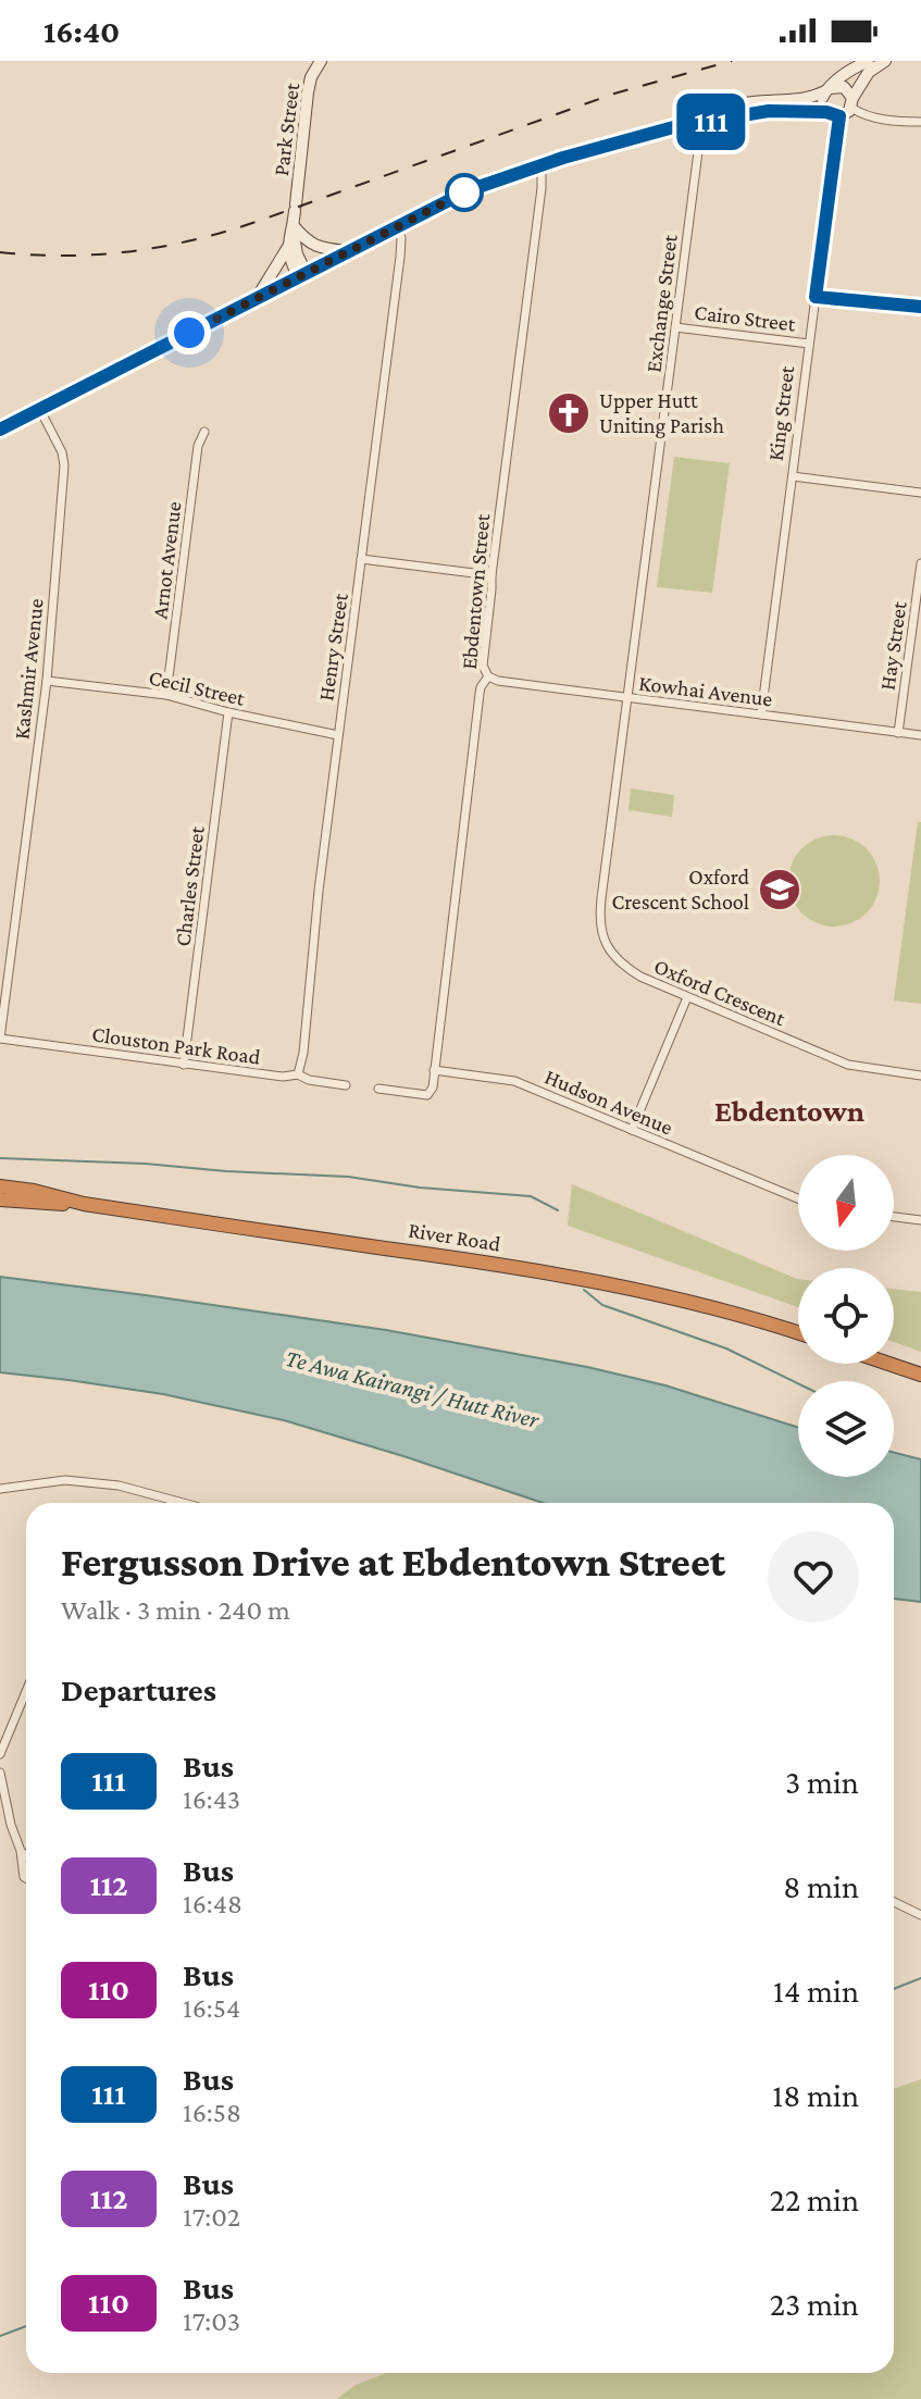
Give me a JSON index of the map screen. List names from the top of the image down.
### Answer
{
  "streets": {
    "highway": ["River Road"],
    "main road": ["Park Street", "King Street"],
    "street": [
      "Exchange Street",
      "Cairo Street",
      "Arnot Avenue",
      "Ebdentown Street",
      "Hay Street",
      "Henry Street",
      "Kashmir Avenue",
      "Cecil Street",
      "Kowhai Avenue",
      "Charles Street",
      "Oxford Crescent",
      "Clouston Park Road",
      "Hudson Avenue"
    ]
  },
  "crossings": [
    ["Exchange Street", "Cairo Street"],
    ["Exchange Street", "Kowhai Avenue"],
    ["Exchange Street", "Oxford Crescent"],
    ["Cairo Street", "King Street"],
    ["King Street", "Kowhai Avenue"],
    ["Arnot Avenue", "Cecil Street"],
    ["Ebdentown Street", "Kowhai Avenue"],
    ["Ebdentown Street", "Hudson Avenue"],
    ["Hay Street", "Kowhai Avenue"],
    ["Henry Street", "Cecil Street"],
    ["Henry Street", "Clouston Park Road"],
    ["Kashmir Avenue", "Cecil Street"],
    ["Kashmir Avenue", "Clouston Park Road"],
    ["Cecil Street", "Charles Street"],
    ["Kowhai Avenue", "Oxford Crescent"],
    ["Charles Street", "Clouston Park Road"]
  ],
  "districts": ["Ebdentown"],
  "water": ["Te Awa Kairangi / Hutt River"],
  "places": {
    "church": ["Upper Hutt Uniting Parish"],
    "school or university": ["Oxford Crescent School"]
  },
  "lines": ["bus line 111"],
  "north": "bottom",
  "page": {
    "status": "16:40",
    "on_map": "111",
    "heading": [
      ["Fergusson Drive at Ebdentown Street", "Walk · 3 min · 240 m"],
      "Departures"
    ],
    "list": [
      {
        "mark": "111",
        "name": "Bus",
        "note": "16:43",
        "value": "3 min"
      },
      {
        "mark": "112",
        "name": "Bus",
        "note": "16:48",
        "value": "8 min"
      },
      {
        "mark": "110",
        "name": "Bus",
        "note": "16:54",
        "value": "14 min"
      },
      {
        "mark": "111",
        "name": "Bus",
        "note": "16:58",
        "value": "18 min"
      },
      {
        "mark": "112",
        "name": "Bus",
        "note": "17:02",
        "value": "22 min"
      },
      {
        "mark": "110",
        "name": "Bus",
        "note": "17:03",
        "value": "23 min"
      }
    ]
  }
}
